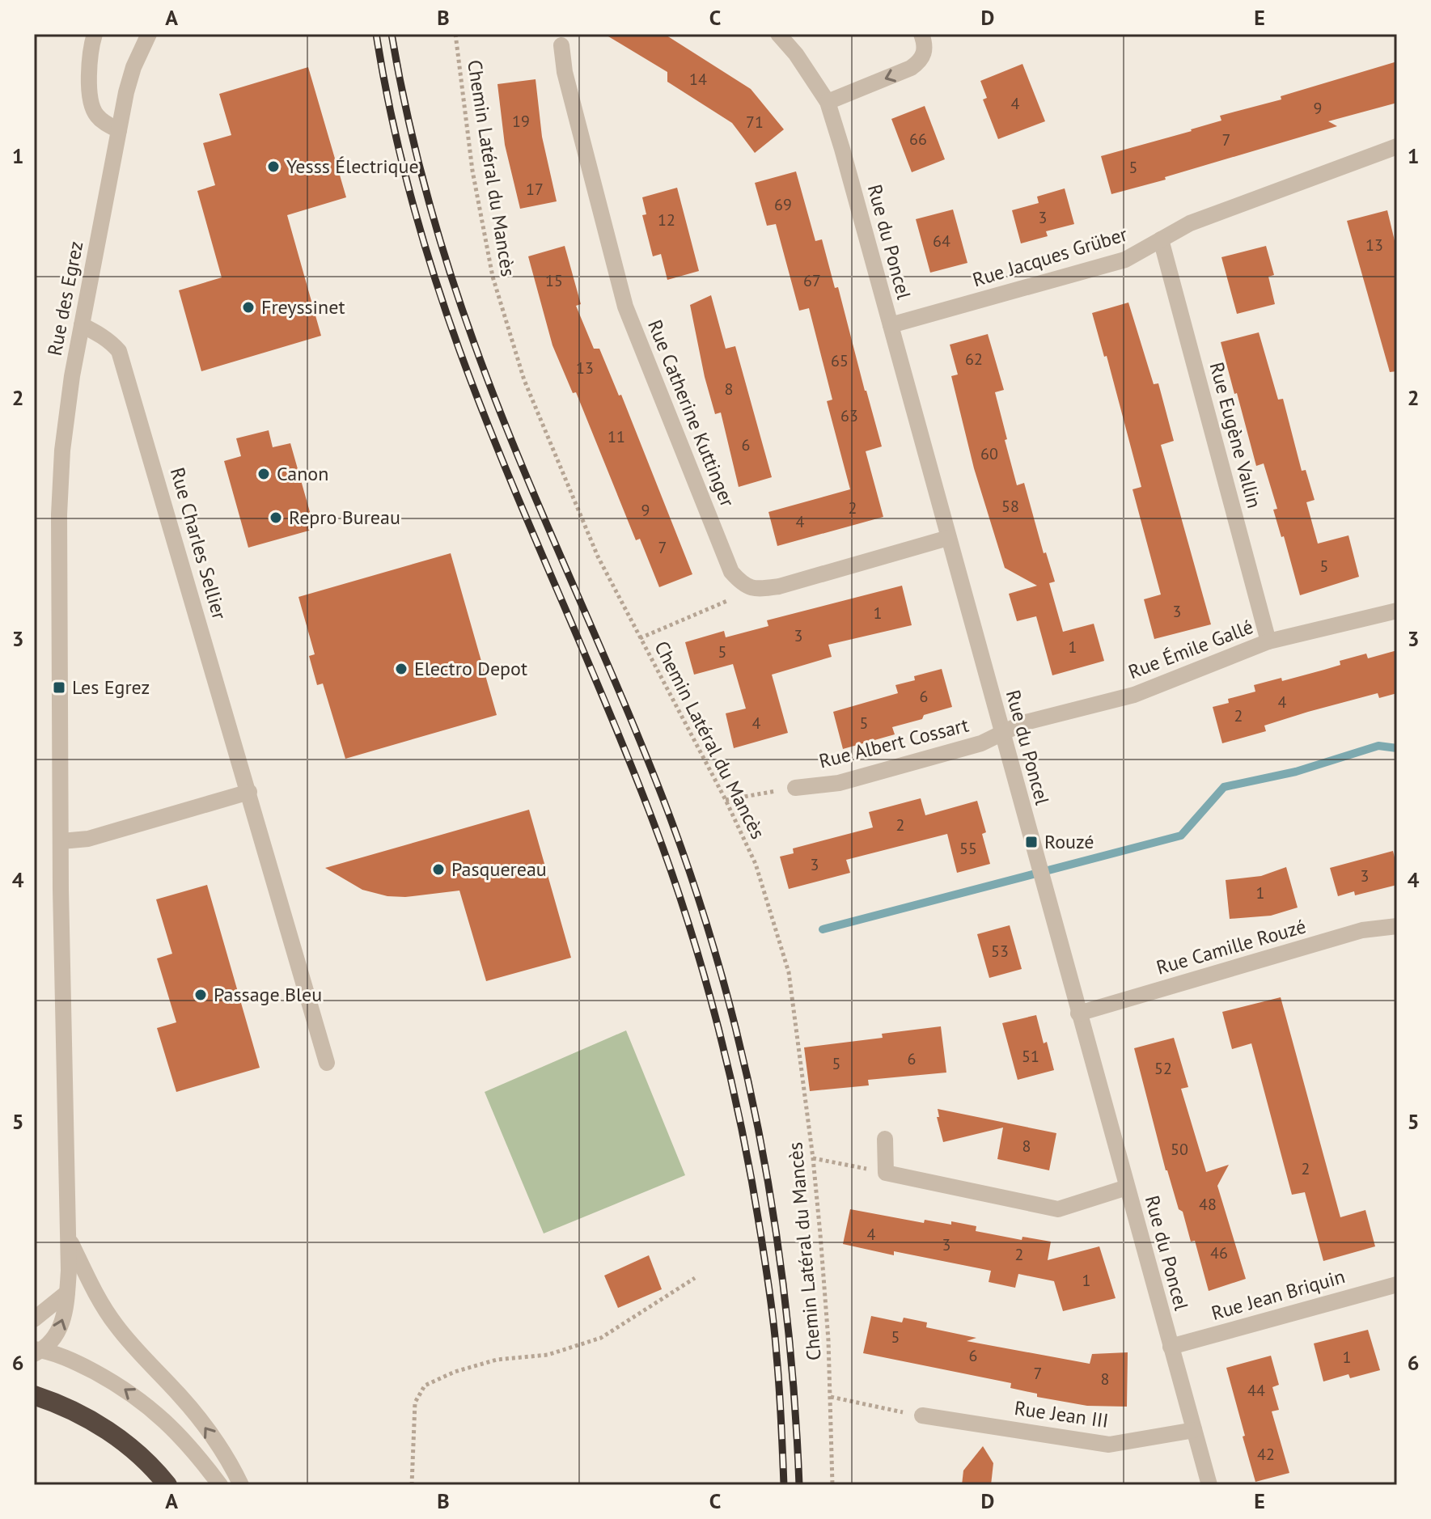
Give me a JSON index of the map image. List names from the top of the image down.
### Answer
{
  "streets": {
    "street": [
      "Rue du Poncel",
      "Rue Jacques Grüber",
      "Rue des Egrez",
      "Rue Catherine Kuttinger",
      "Rue Eugène Vallin",
      "Rue Charles Sellier",
      "Rue Émile Gallé",
      "Rue Albert Cossart",
      "Rue Camille Rouzé",
      "Rue Jean Briquin",
      "Rue Jean III"
    ],
    "path": ["Chemin Latéral du Mancès"]
  },
  "crossings": [
    ["Rue du Poncel", "Rue Jacques Grüber"],
    ["Rue du Poncel", "Rue Émile Gallé"],
    ["Rue du Poncel", "Rue Albert Cossart"],
    ["Rue du Poncel", "Rue Camille Rouzé"],
    ["Rue du Poncel", "Rue Jean Briquin"],
    ["Rue du Poncel", "Rue Jean III"],
    ["Rue Jacques Grüber", "Rue Eugène Vallin"],
    ["Rue des Egrez", "Rue Charles Sellier"],
    ["Rue Eugène Vallin", "Rue Émile Gallé"],
    ["Rue Émile Gallé", "Rue Albert Cossart"]
  ],
  "places": {
    "other": [
      "Yesss Électrique",
      "Freyssinet",
      "Canon",
      "Repro Bureau",
      "Electro Depot",
      "Pasquereau",
      "Passage Bleu"
    ],
    "transit": ["Les Egrez", "Rouzé"]
  },
  "house_numbers": [
    "14",
    "4",
    "9",
    "19",
    "71",
    "66",
    "7",
    "5",
    "17",
    "69",
    "3",
    "12",
    "64",
    "13",
    "15",
    "67",
    "62",
    "65",
    "13",
    "8",
    "63",
    "11",
    "6",
    "60",
    "58",
    "2",
    "9",
    "4",
    "7",
    "5",
    "3",
    "1",
    "3",
    "1",
    "5",
    "6",
    "4",
    "2",
    "4",
    "5",
    "2",
    "55",
    "3",
    "3",
    "1",
    "53",
    "51",
    "6",
    "5",
    "52",
    "8",
    "50",
    "2",
    "48",
    "4",
    "3",
    "46",
    "2",
    "1",
    "5",
    "6",
    "1",
    "7",
    "8",
    "44",
    "42"
  ],
  "grid": {
    "columns": [
      "A",
      "B",
      "C",
      "D",
      "E"
    ],
    "rows": [
      "1",
      "2",
      "3",
      "4",
      "5",
      "6"
    ]
  }
}
